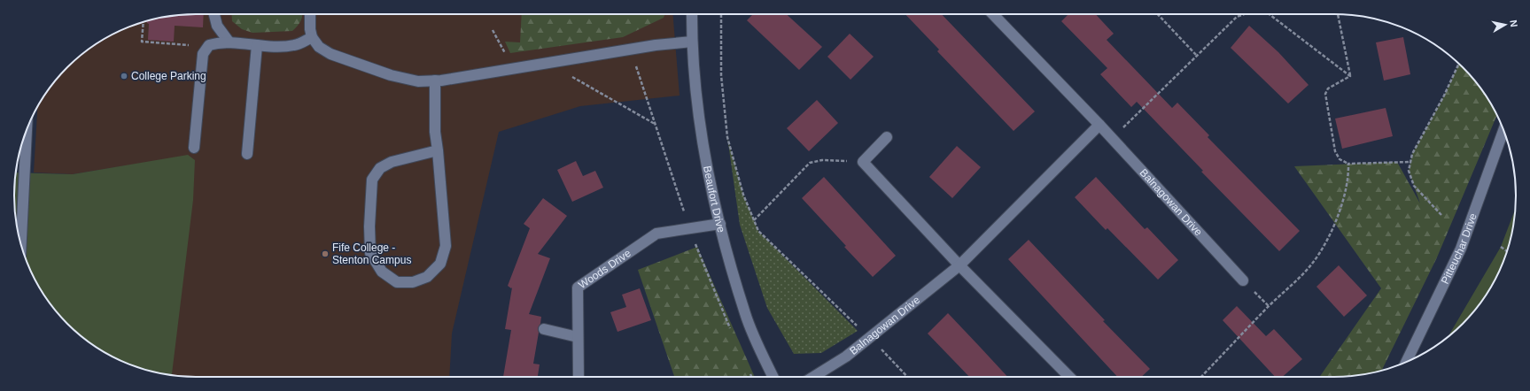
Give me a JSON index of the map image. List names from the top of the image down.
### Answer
{
  "streets": {
    "street": [
      "Beaufort Drive",
      "Balnagowan Drive",
      "Pitteuchar Drive",
      "Woods Drive"
    ]
  },
  "crossings": [
    ["Beaufort Drive", "Woods Drive"]
  ],
  "places": ["College Parking", "Fife College - Stenton Campus"],
  "north": "right"
}
